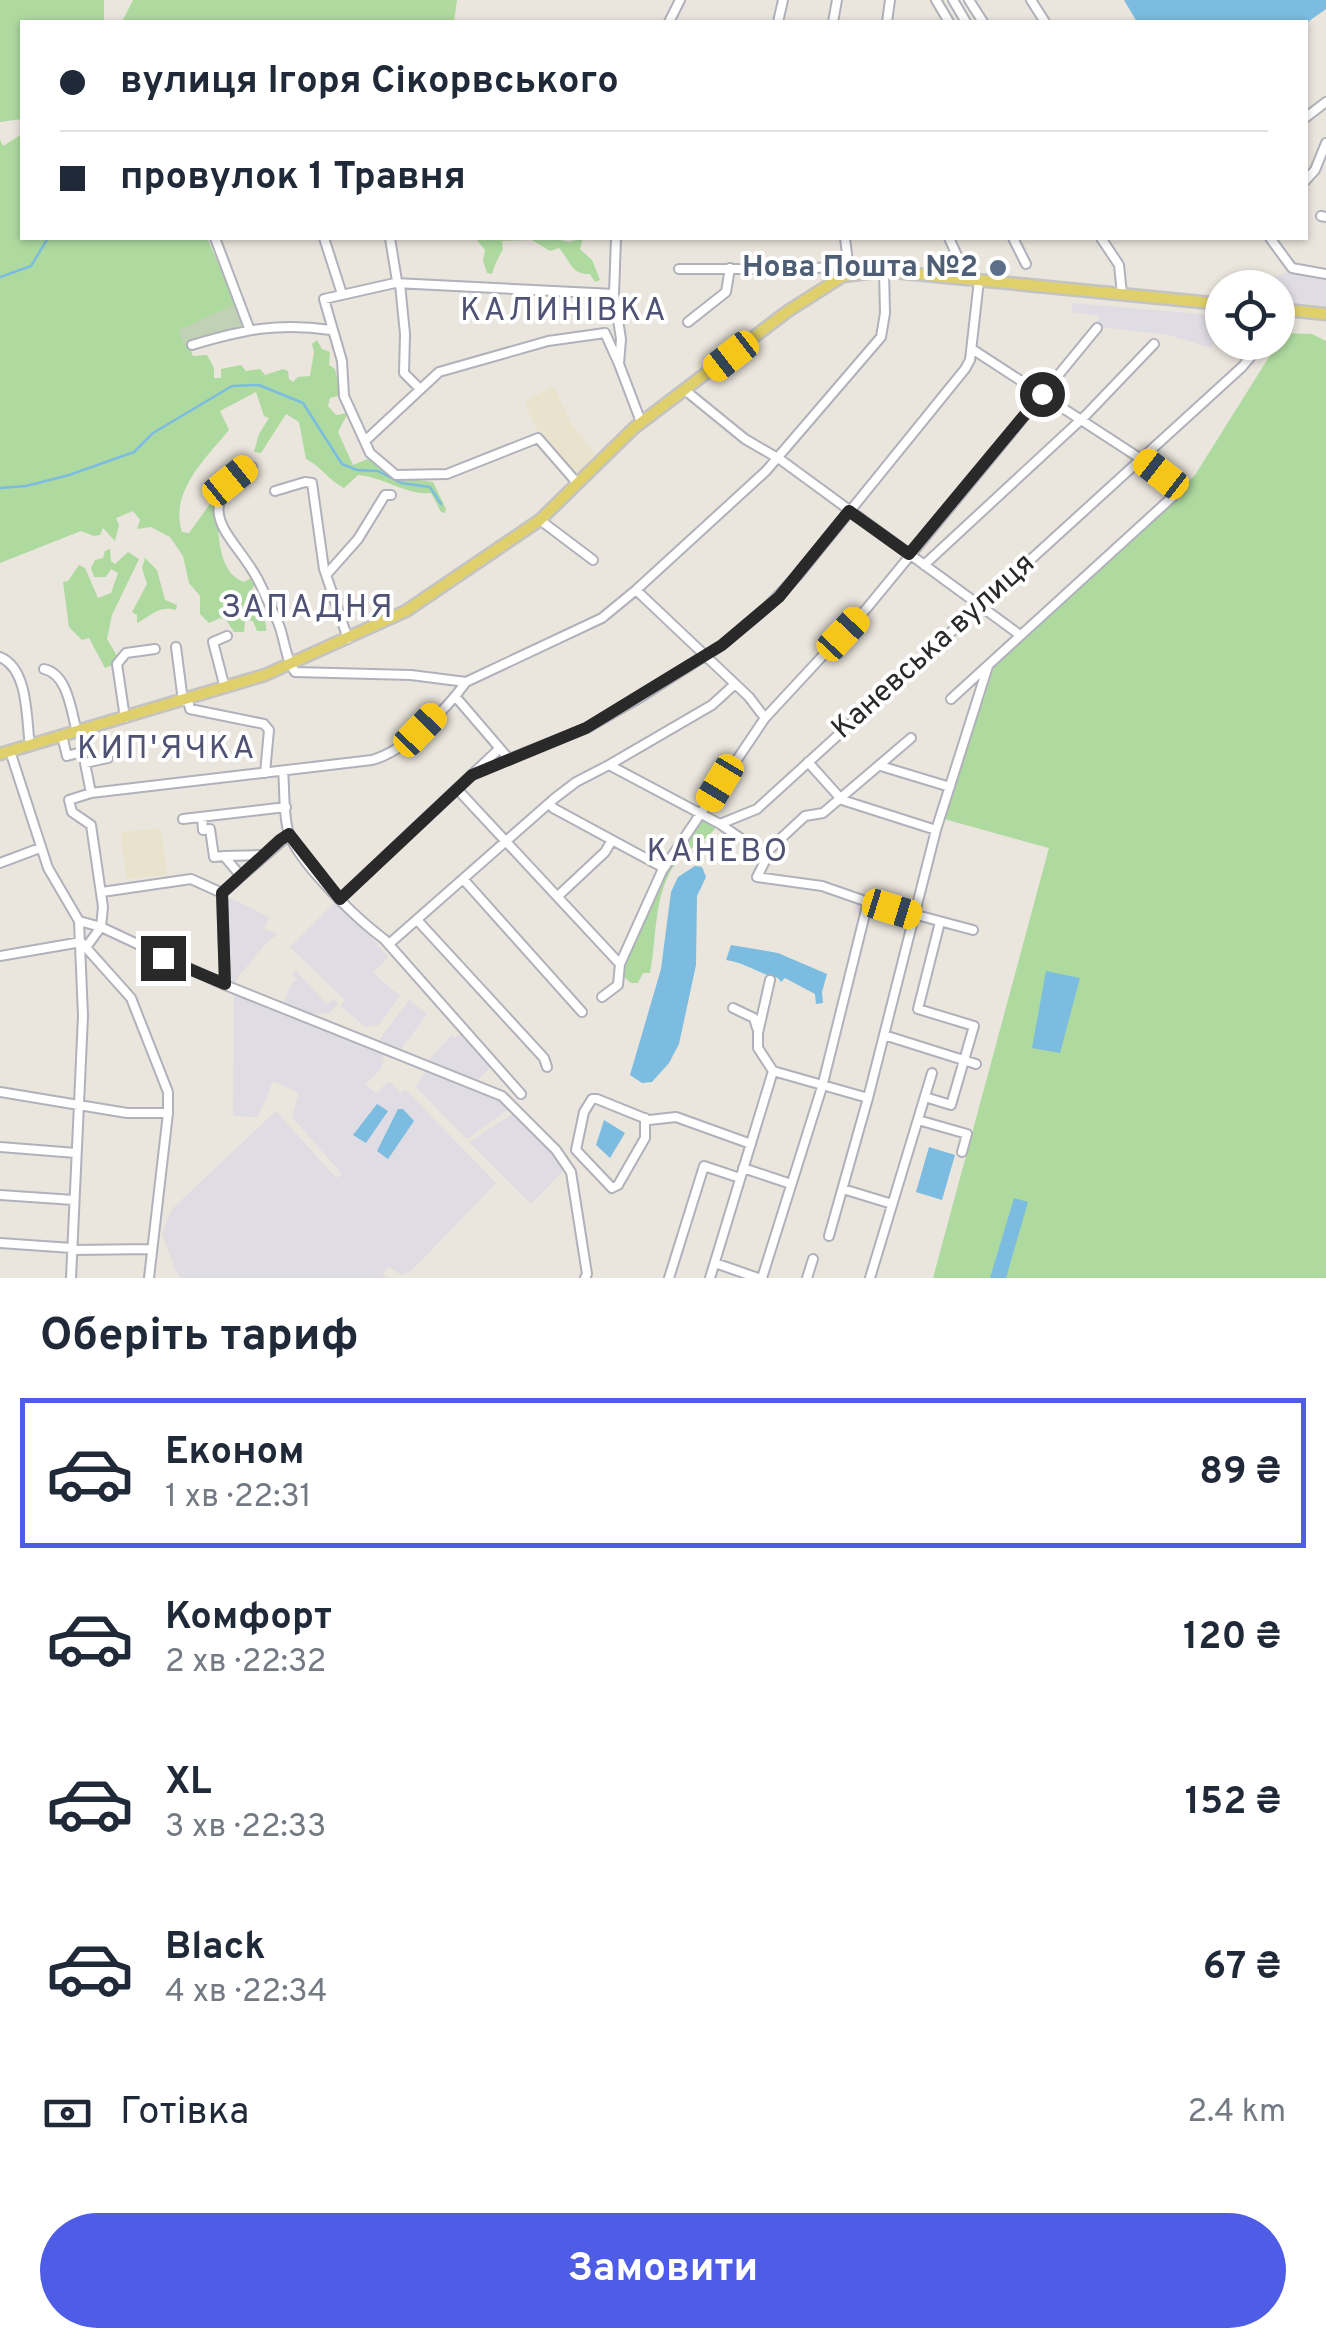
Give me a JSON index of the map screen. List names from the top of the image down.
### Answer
{
  "streets": {
    "street": ["Каневська вулиця"]
  },
  "districts": [
    "КАЛИНІВКА",
    "ЗАПАДНЯ",
    "КИП'ЯЧКА",
    "КАНЕВО"
  ],
  "places": ["Нова Пошта №2"],
  "page": {
    "banner": ["вулиця Ігоря Сікорвського", "провулок 1 Травня"],
    "heading": "Оберіть тариф",
    "list": [
      {
        "name": "Економ",
        "note": "1 хв · 22:31",
        "value": "89 ₴"
      },
      {
        "name": "Комфорт",
        "note": "2 хв · 22:32",
        "value": "120 ₴"
      },
      {
        "name": "XL",
        "note": "3 хв · 22:33",
        "value": "152 ₴"
      },
      {
        "name": "Black",
        "note": "4 хв · 22:34",
        "value": "67 ₴"
      }
    ],
    "pay": ["Готівка", "2.4 km"],
    "buttons": "Замовити"
  }
}
